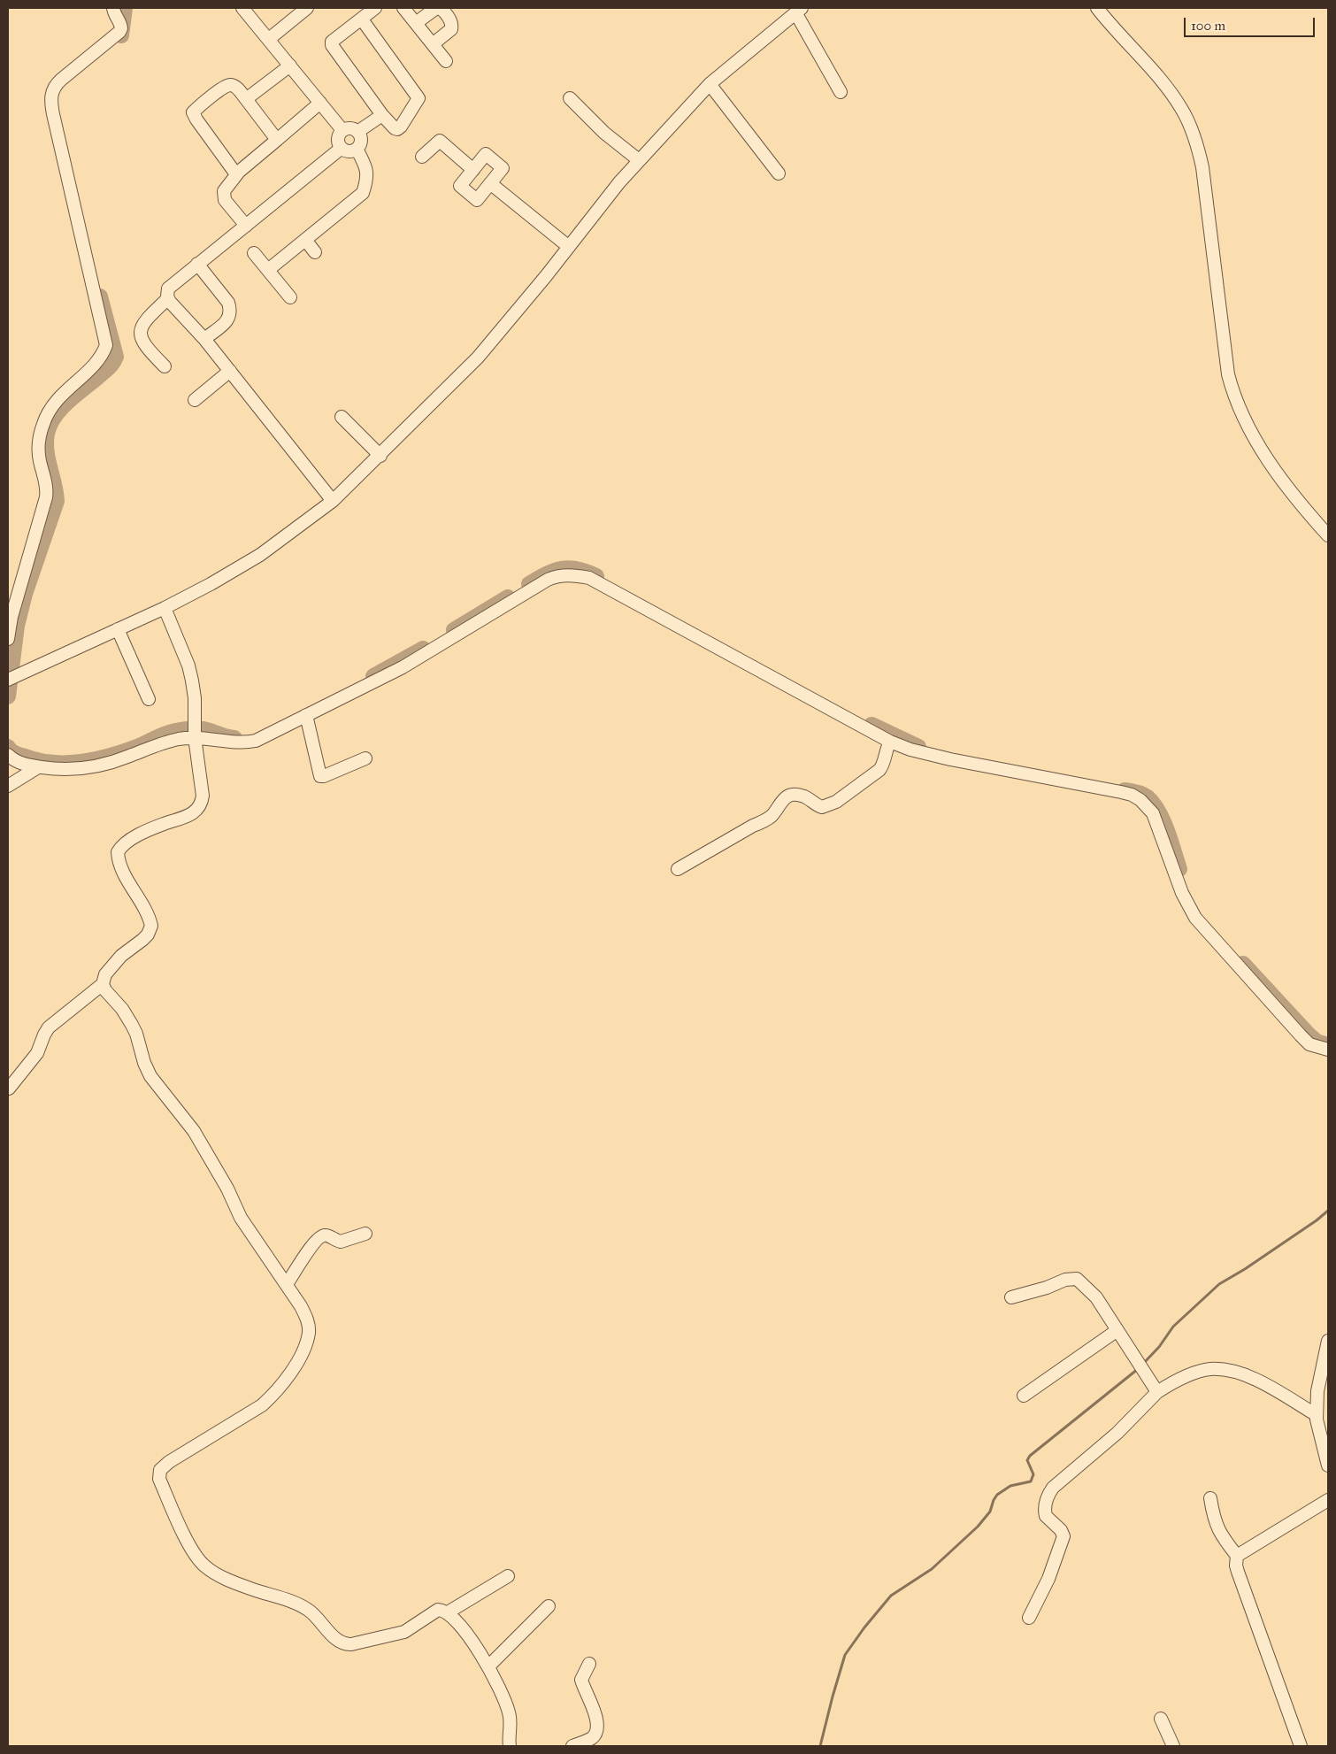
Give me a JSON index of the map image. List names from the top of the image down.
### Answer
{
  "scale_bar": "100 m"
}
